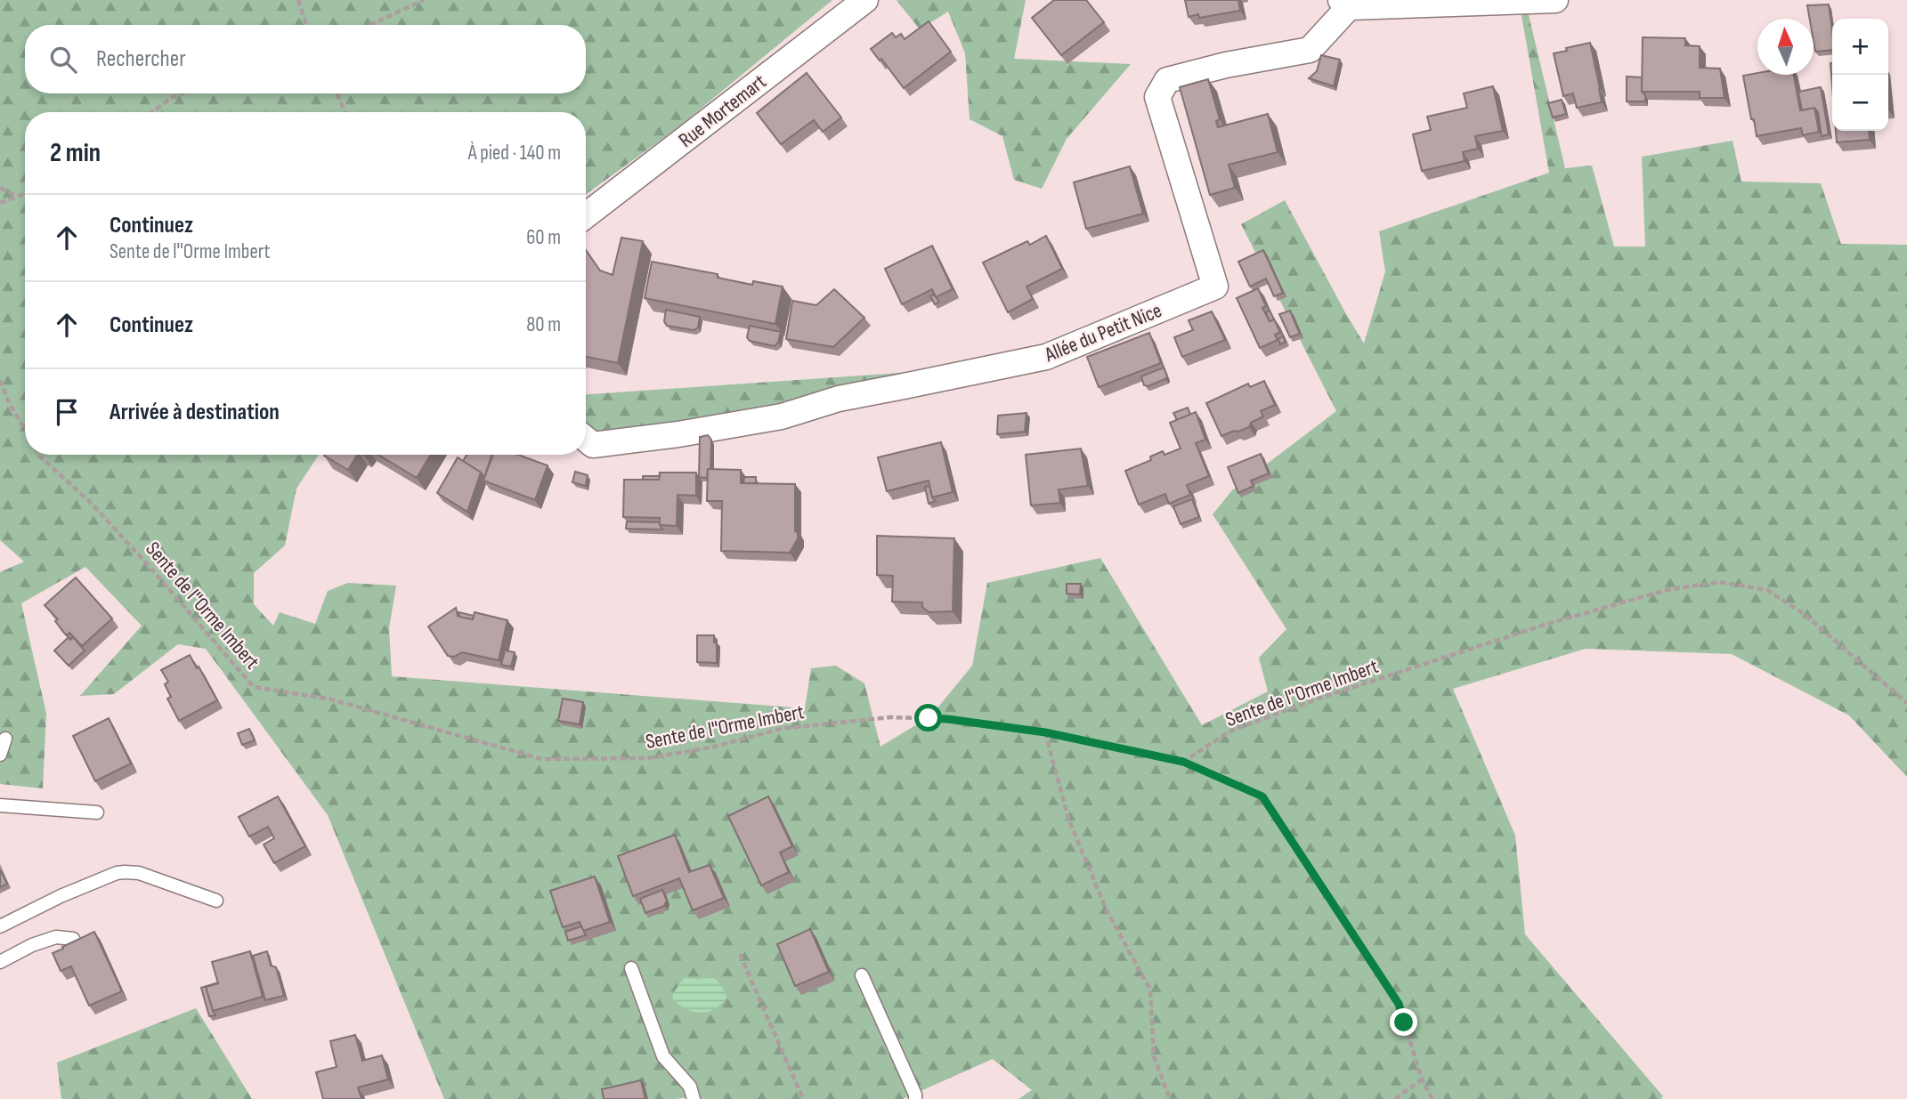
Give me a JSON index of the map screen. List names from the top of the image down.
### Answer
{
  "streets": {
    "street": ["Rue Mortemart", "Allée du Petit Nice"],
    "path": ["Sente de l''Orme Imbert"]
  },
  "north": "top",
  "page": {
    "map_buttons": ["+", "−"],
    "search": "Rechercher",
    "heading": ["2 min", "À pied · 140 m"],
    "list": [
      ["Continuez", "Sente de l''Orme Imbert", "60 m"],
      ["Continuez", "80 m"],
      "Arrivée à destination"
    ]
  }
}
